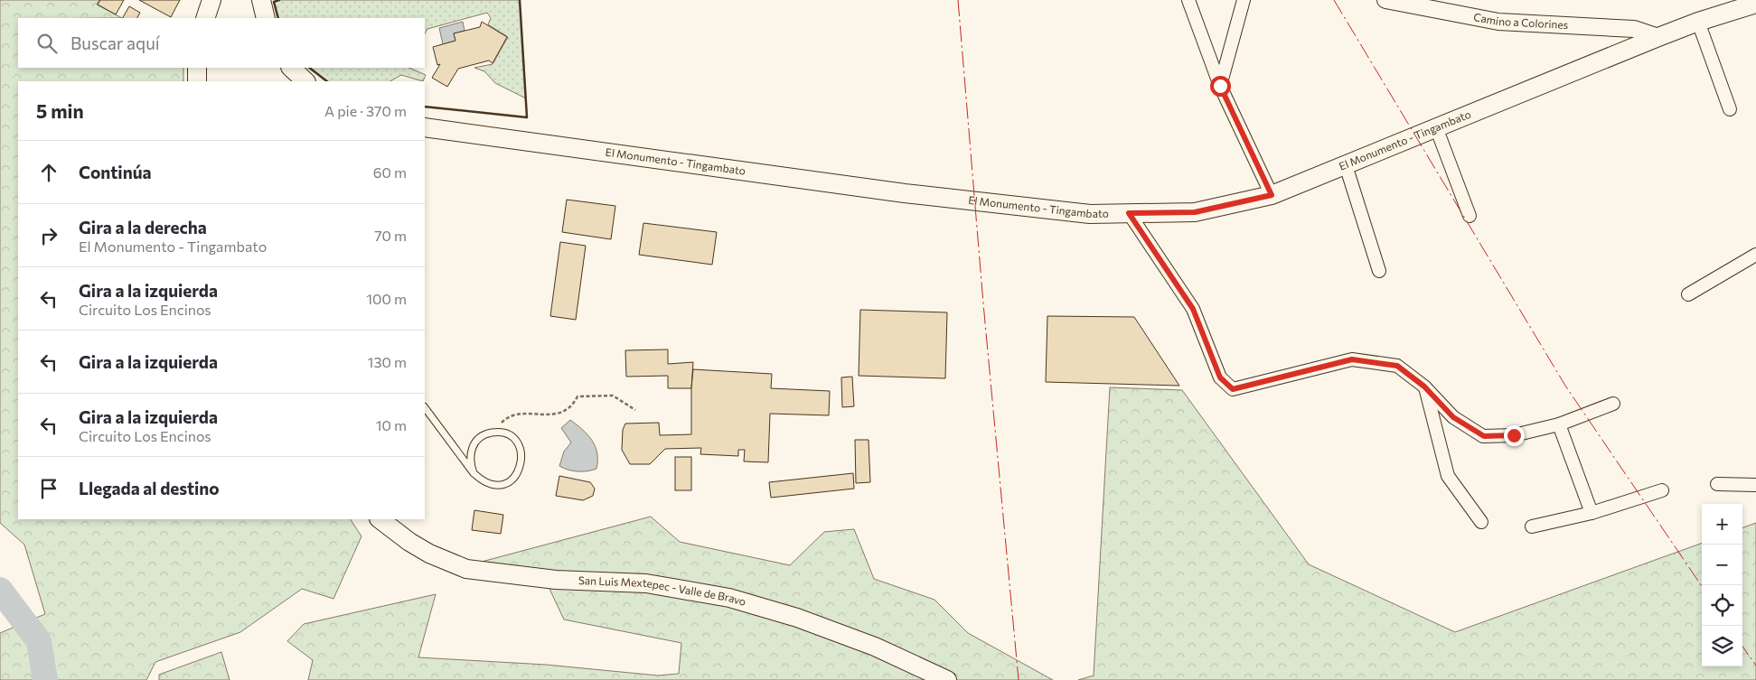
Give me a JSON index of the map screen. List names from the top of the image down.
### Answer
{
  "streets": {
    "main road": ["El Monumento - Tingambato", "San Luis Mextepec - Valle de Bravo"],
    "street": ["Camino a Colorines"]
  },
  "crossings": [
    ["Camino a Colorines", "El Monumento - Tingambato"]
  ],
  "page": {
    "search": "Buscar aquí",
    "heading": ["5 min", "A pie · 370 m"],
    "list": [
      ["Continúa", "60 m"],
      ["Gira a la derecha", "El Monumento - Tingambato", "70 m"],
      ["Gira a la izquierda", "Circuito Los Encinos", "100 m"],
      ["Gira a la izquierda", "130 m"],
      ["Gira a la izquierda", "Circuito Los Encinos", "10 m"],
      "Llegada al destino"
    ],
    "map_buttons": ["+", "−"]
  }
}
